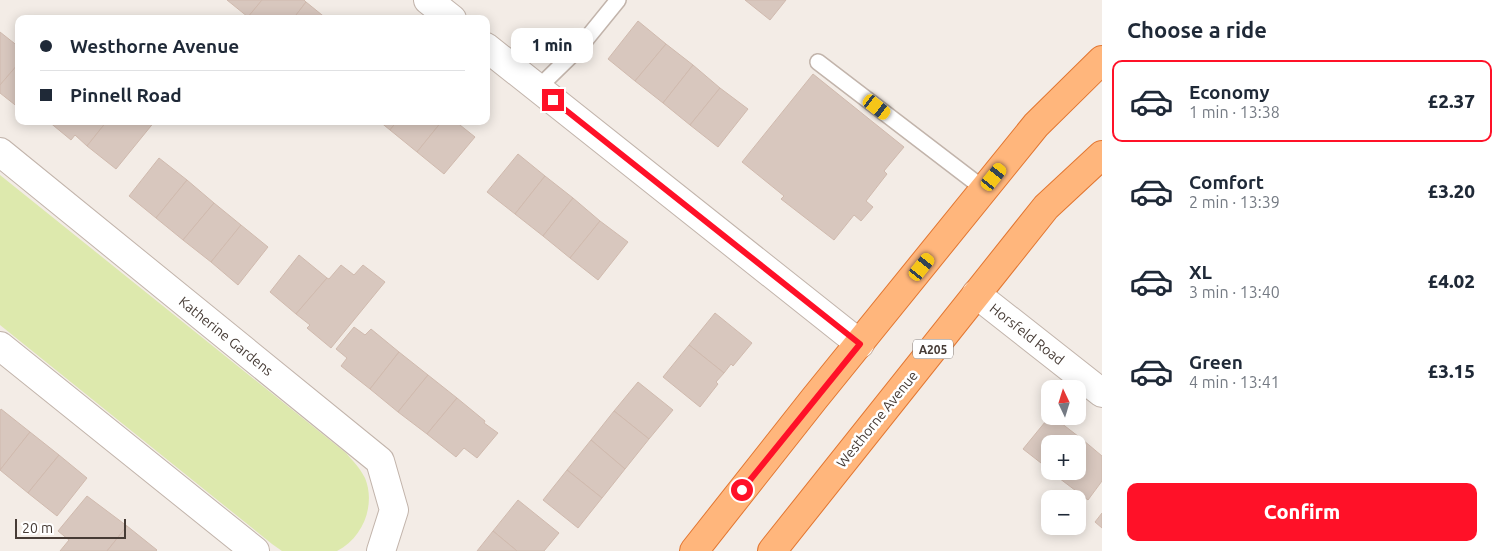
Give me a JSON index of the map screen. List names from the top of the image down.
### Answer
{
  "streets": {
    "highway": ["A205", "Westhorne Avenue"],
    "street": ["Horsfeld Road", "Katherine Gardens"]
  },
  "crossings": [
    ["Horsfeld Road", "Westhorne Avenue"]
  ],
  "scale_bar": "20 m",
  "north": "top",
  "page": {
    "heading": "Choose a ride",
    "banner": ["Westhorne Avenue", "Pinnell Road"],
    "bubble": "1 min",
    "list": [
      {
        "name": "Economy",
        "note": "1 min · 13:38",
        "value": "£2.37"
      },
      {
        "name": "Comfort",
        "note": "2 min · 13:39",
        "value": "£3.20"
      },
      {
        "name": "XL",
        "note": "3 min · 13:40",
        "value": "£4.02"
      },
      {
        "name": "Green",
        "note": "4 min · 13:41",
        "value": "£3.15"
      }
    ],
    "map_buttons": ["+", "−"],
    "buttons": "Confirm",
    "scale": "20 m"
  }
}
